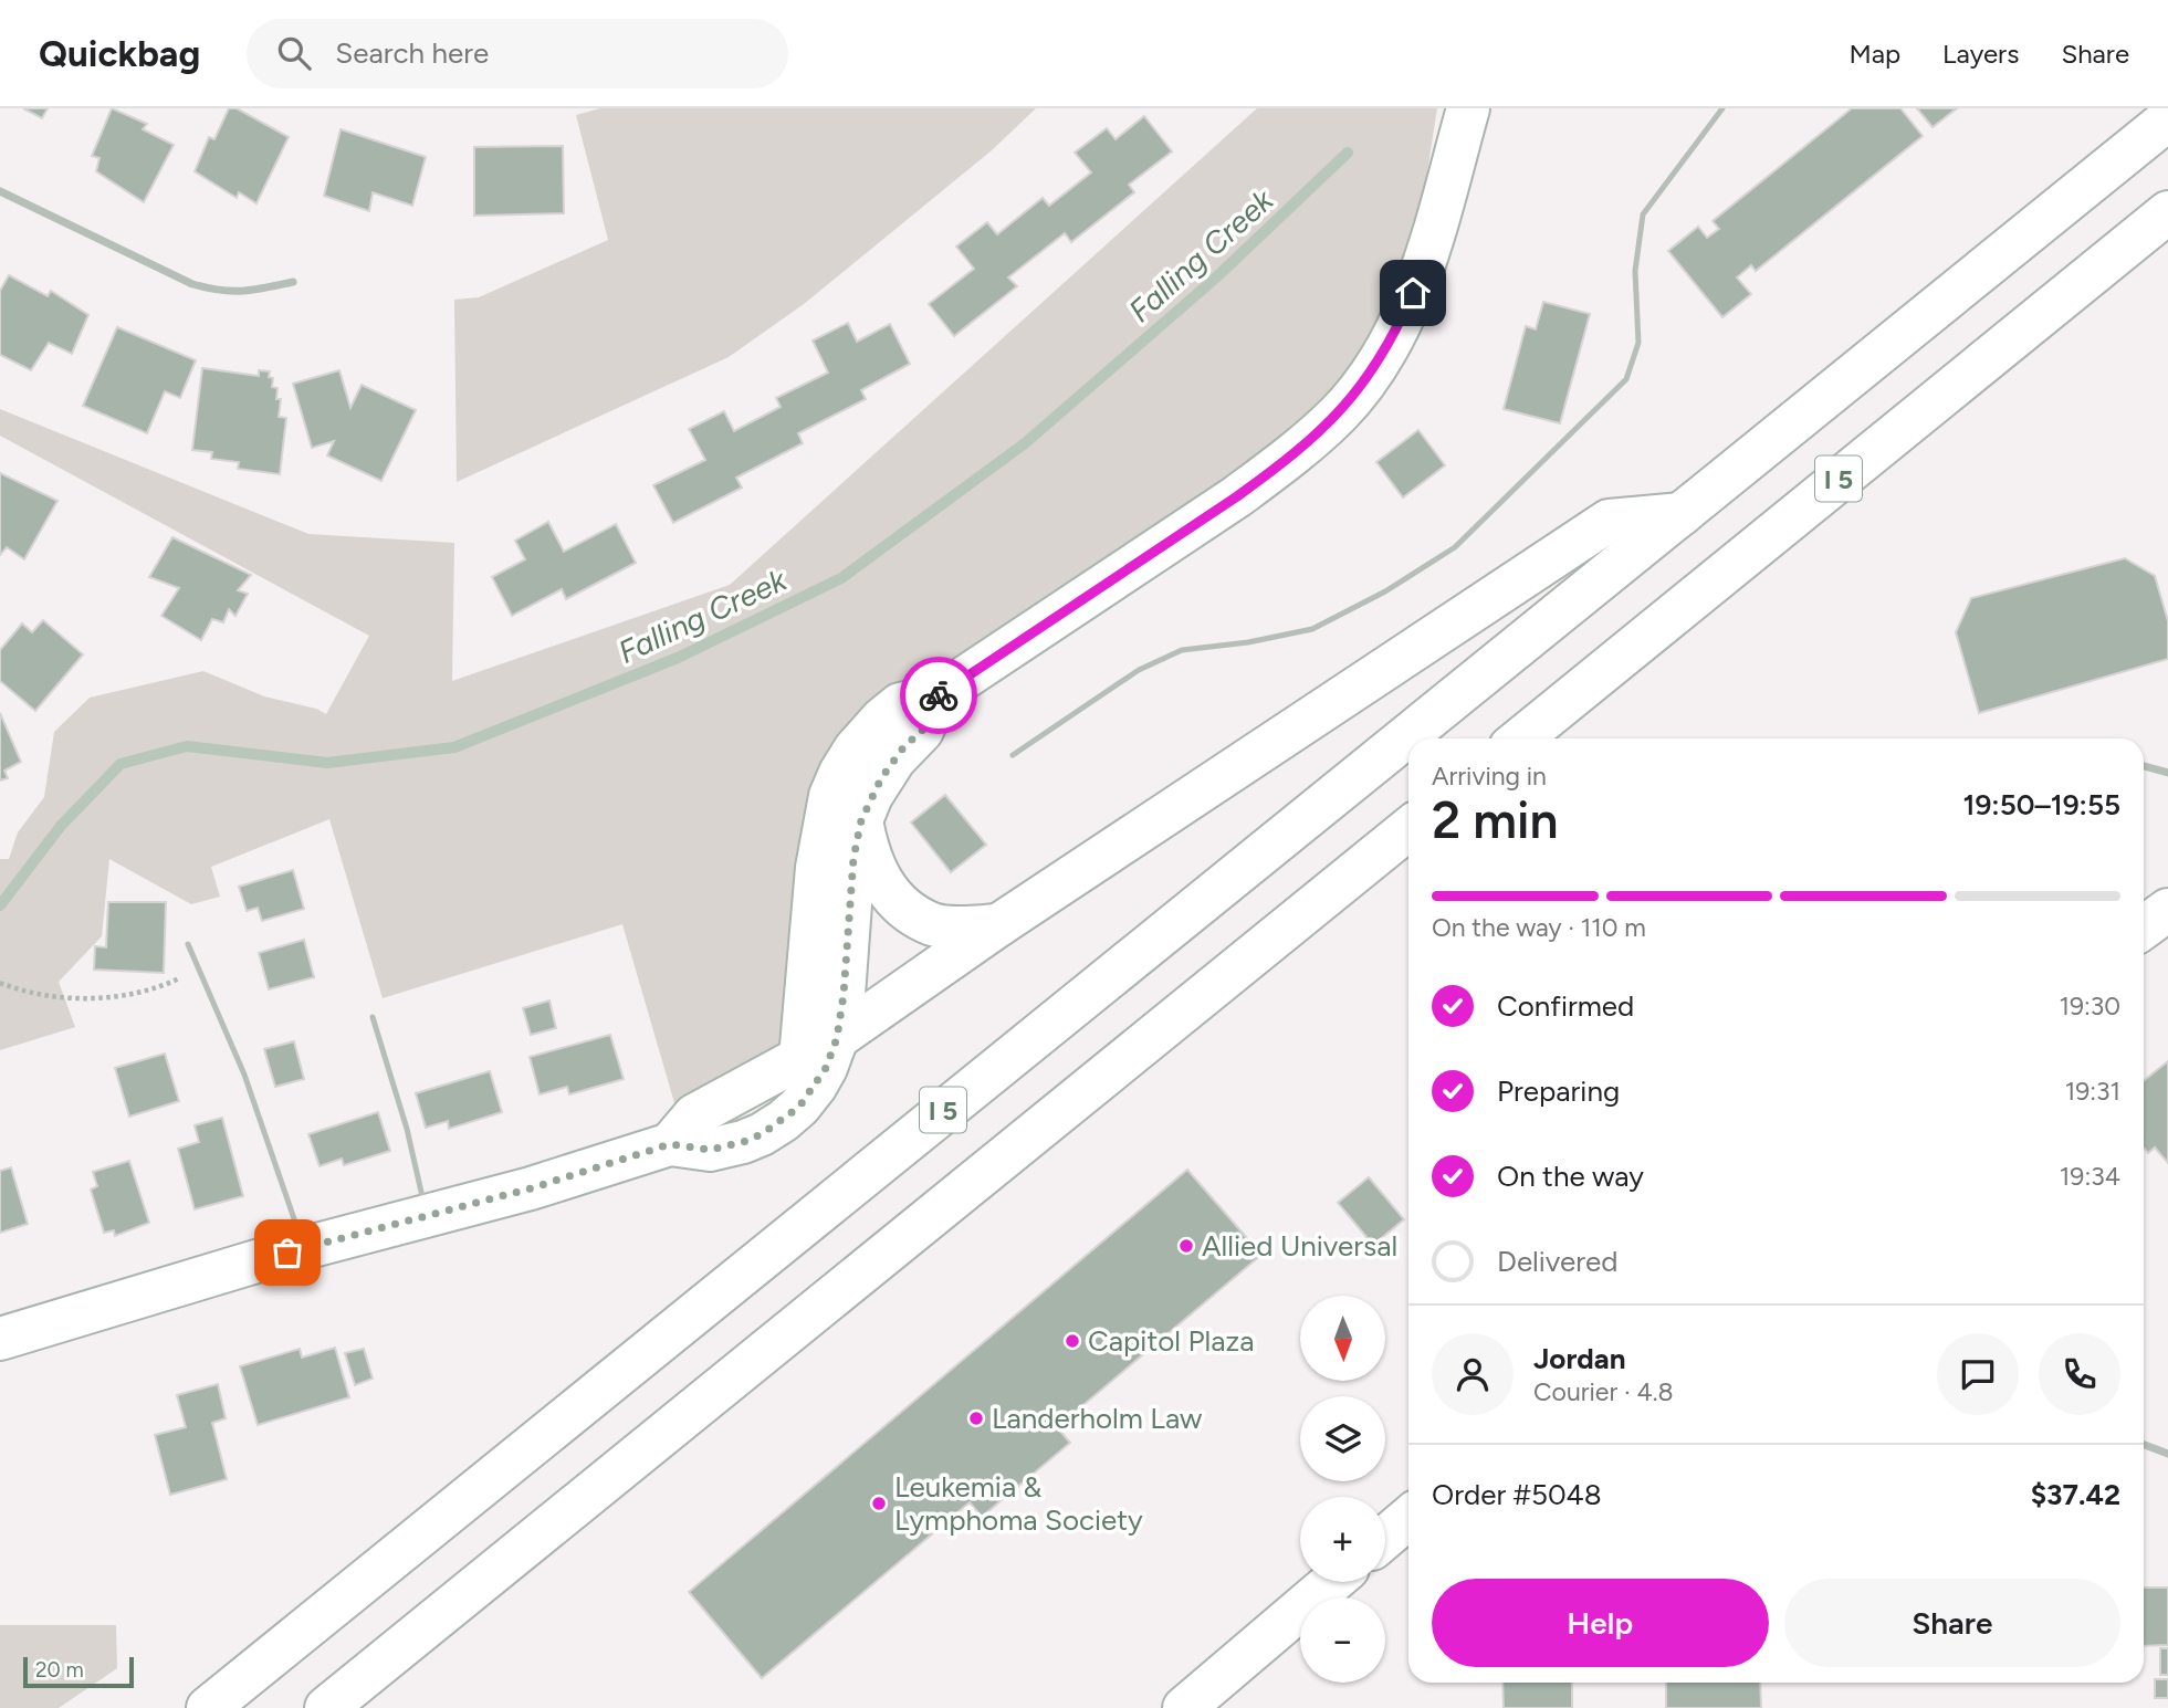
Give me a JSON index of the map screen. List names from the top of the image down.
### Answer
{
  "streets": {
    "main road": ["I 5"]
  },
  "water": ["Falling Creek"],
  "places": [
    "Allied Universal",
    "Capitol Plaza",
    "Landerholm Law",
    "Leukemia & Lymphoma Society"
  ],
  "scale_bar": "20 m",
  "north": "bottom",
  "page": {
    "header": "Quickbag",
    "search": "Search here",
    "nav": ["Map", "Layers", "Share"],
    "heading": ["2 min", "Arriving in", "19:50–19:55"],
    "panel": [
      "Jordan",
      "Courier · 4.8",
      "Order #5048",
      "$37.42"
    ],
    "bar": "On the way · 110 m",
    "list": [
      ["Confirmed", "19:30"],
      ["Preparing", "19:31"],
      ["On the way", "19:34"],
      "Delivered"
    ],
    "map_buttons": ["+", "−"],
    "buttons": ["Help", "Share"],
    "scale": "20 m"
  }
}
